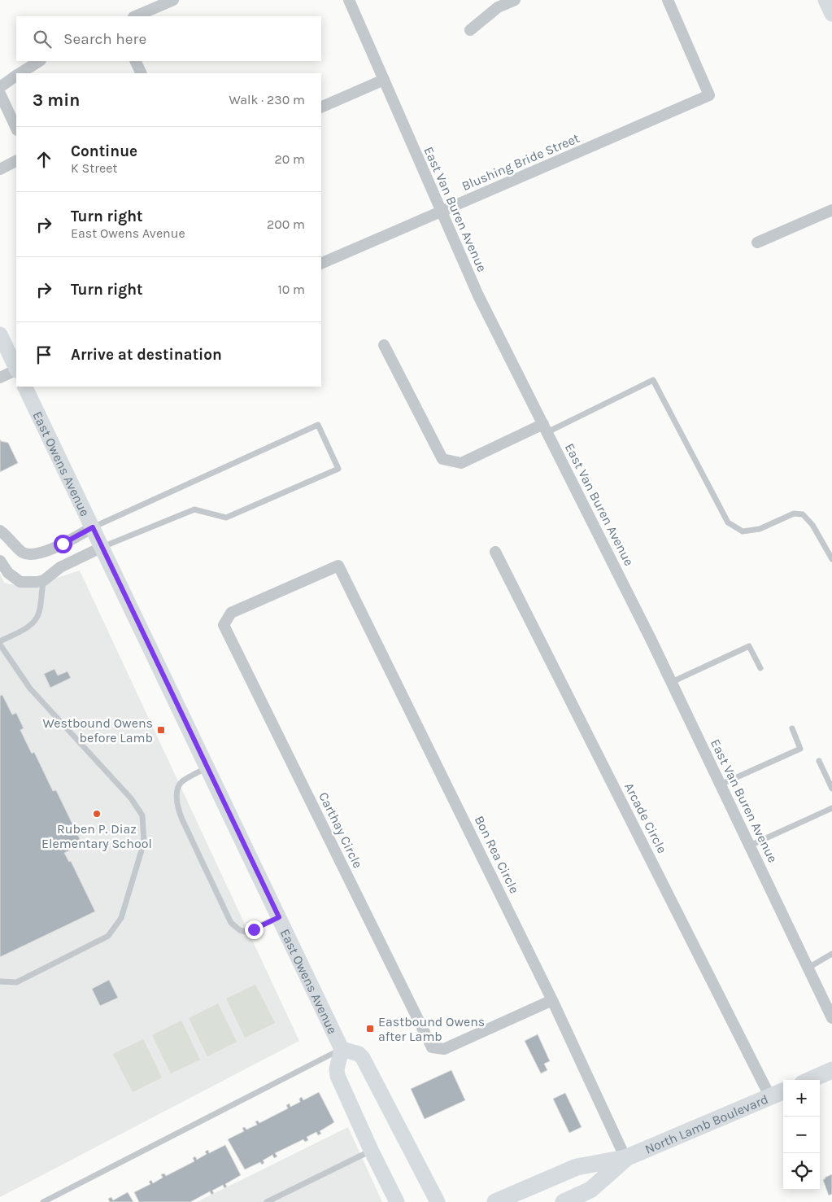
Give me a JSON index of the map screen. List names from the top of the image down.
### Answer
{
  "streets": {
    "main road": ["East Owens Avenue", "North Lamb Boulevard"],
    "street": [
      "Blushing Bride Street",
      "East Van Buren Avenue",
      "Arcade Circle",
      "Carthay Circle",
      "Bon Rea Circle"
    ]
  },
  "crossings": [
    ["Blushing Bride Street", "East Van Buren Avenue"],
    ["Arcade Circle", "North Lamb Boulevard"],
    ["Carthay Circle", "Bon Rea Circle"],
    ["Bon Rea Circle", "North Lamb Boulevard"]
  ],
  "places": {
    "transit": ["Westbound Owens before Lamb", "Eastbound Owens after Lamb"],
    "other": ["Ruben P. Diaz Elementary School"]
  },
  "page": {
    "search": "Search here",
    "heading": ["3 min", "Walk · 230 m"],
    "list": [
      ["Continue", "K Street", "20 m"],
      ["Turn right", "East Owens Avenue", "200 m"],
      ["Turn right", "10 m"],
      "Arrive at destination"
    ],
    "map_buttons": ["+", "−"]
  }
}
